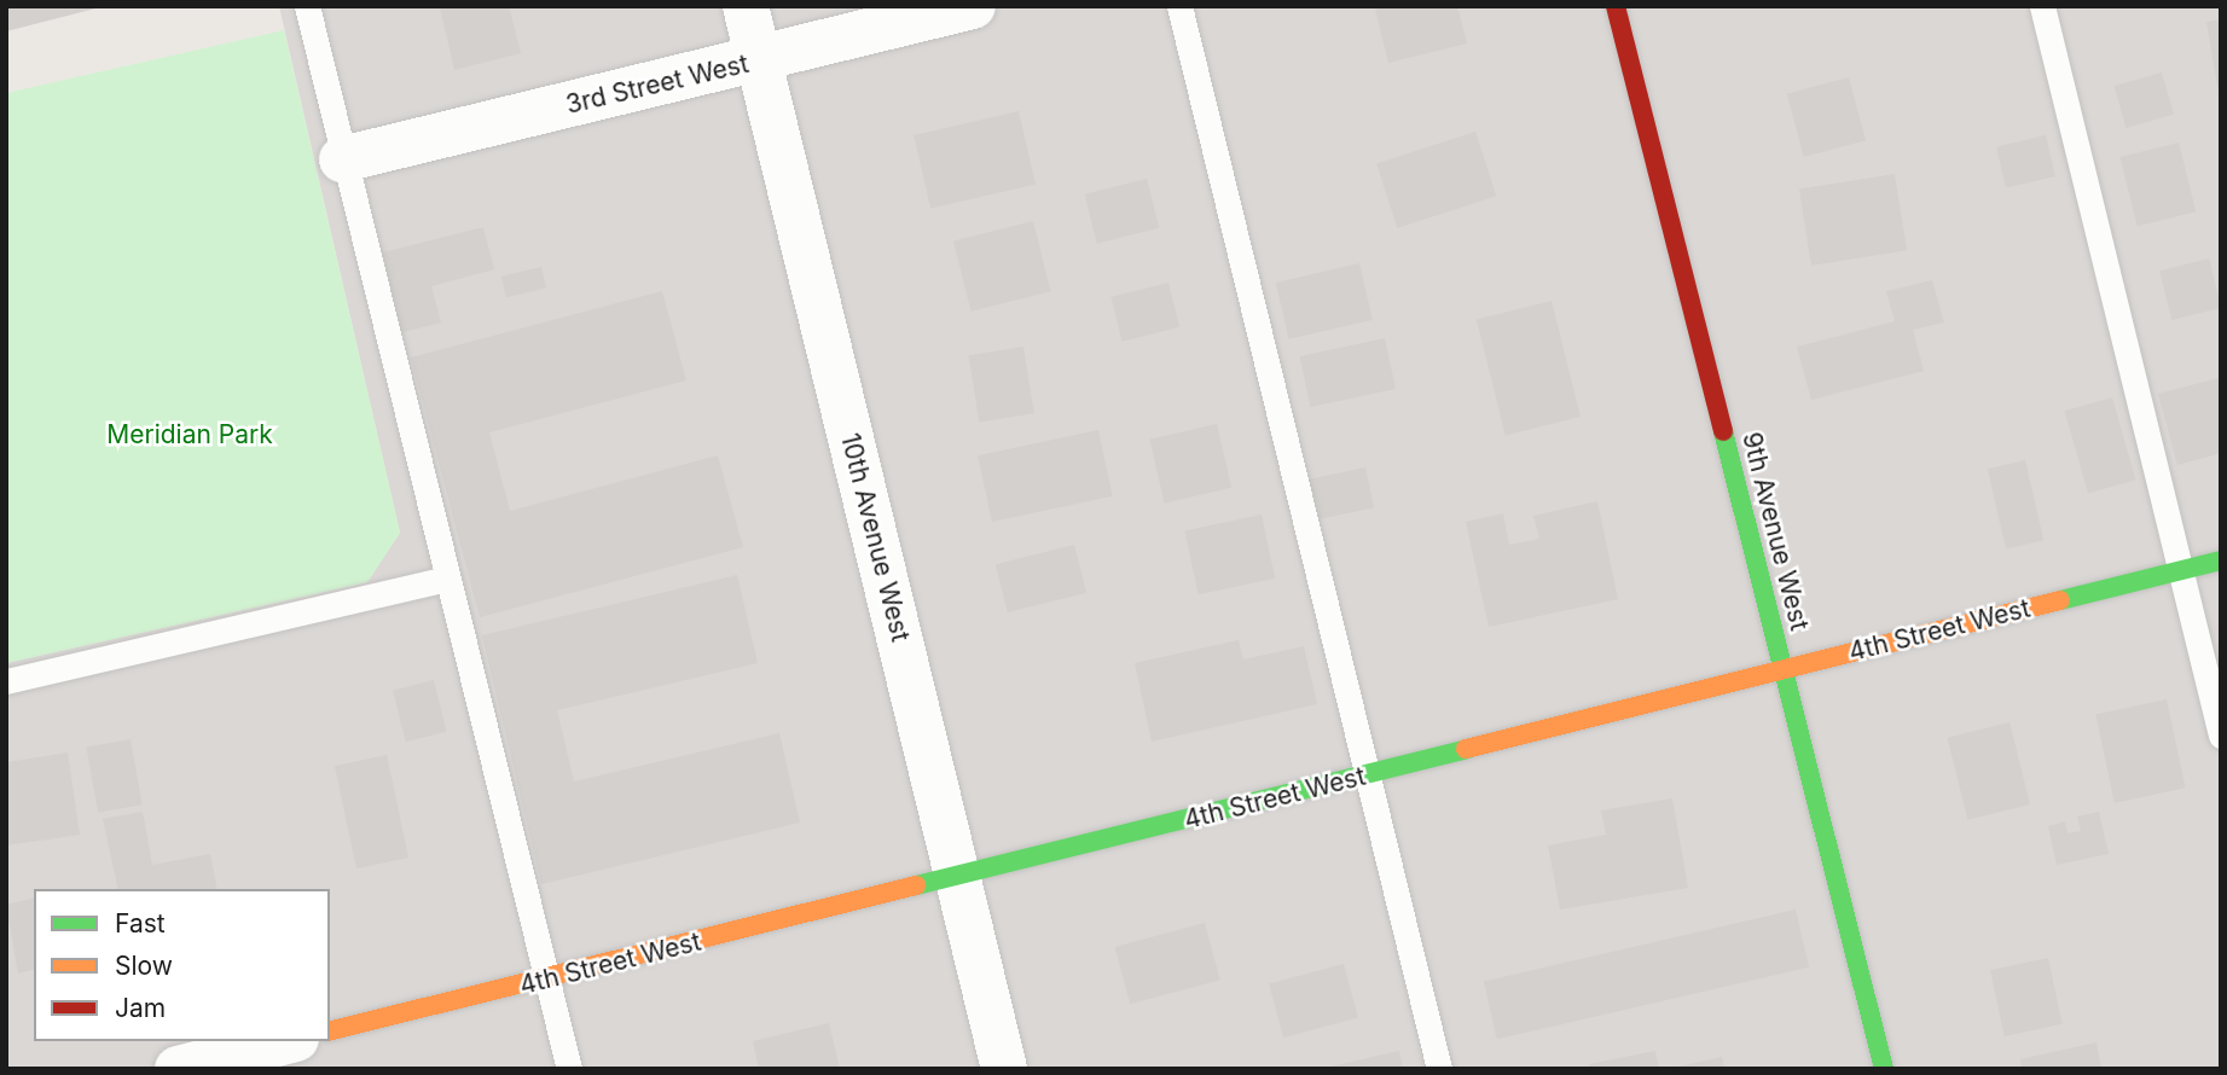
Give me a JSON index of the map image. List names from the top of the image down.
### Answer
{
  "streets": {
    "street": [
      "3rd Street West",
      "9th Avenue West",
      "10th Avenue West",
      "4th Street West"
    ]
  },
  "crossings": [
    ["3rd Street West", "10th Avenue West"],
    ["9th Avenue West", "4th Street West"],
    ["10th Avenue West", "4th Street West"]
  ],
  "parks": ["Meridian Park"],
  "legend": ["Fast", "Slow", "Jam"]
}
